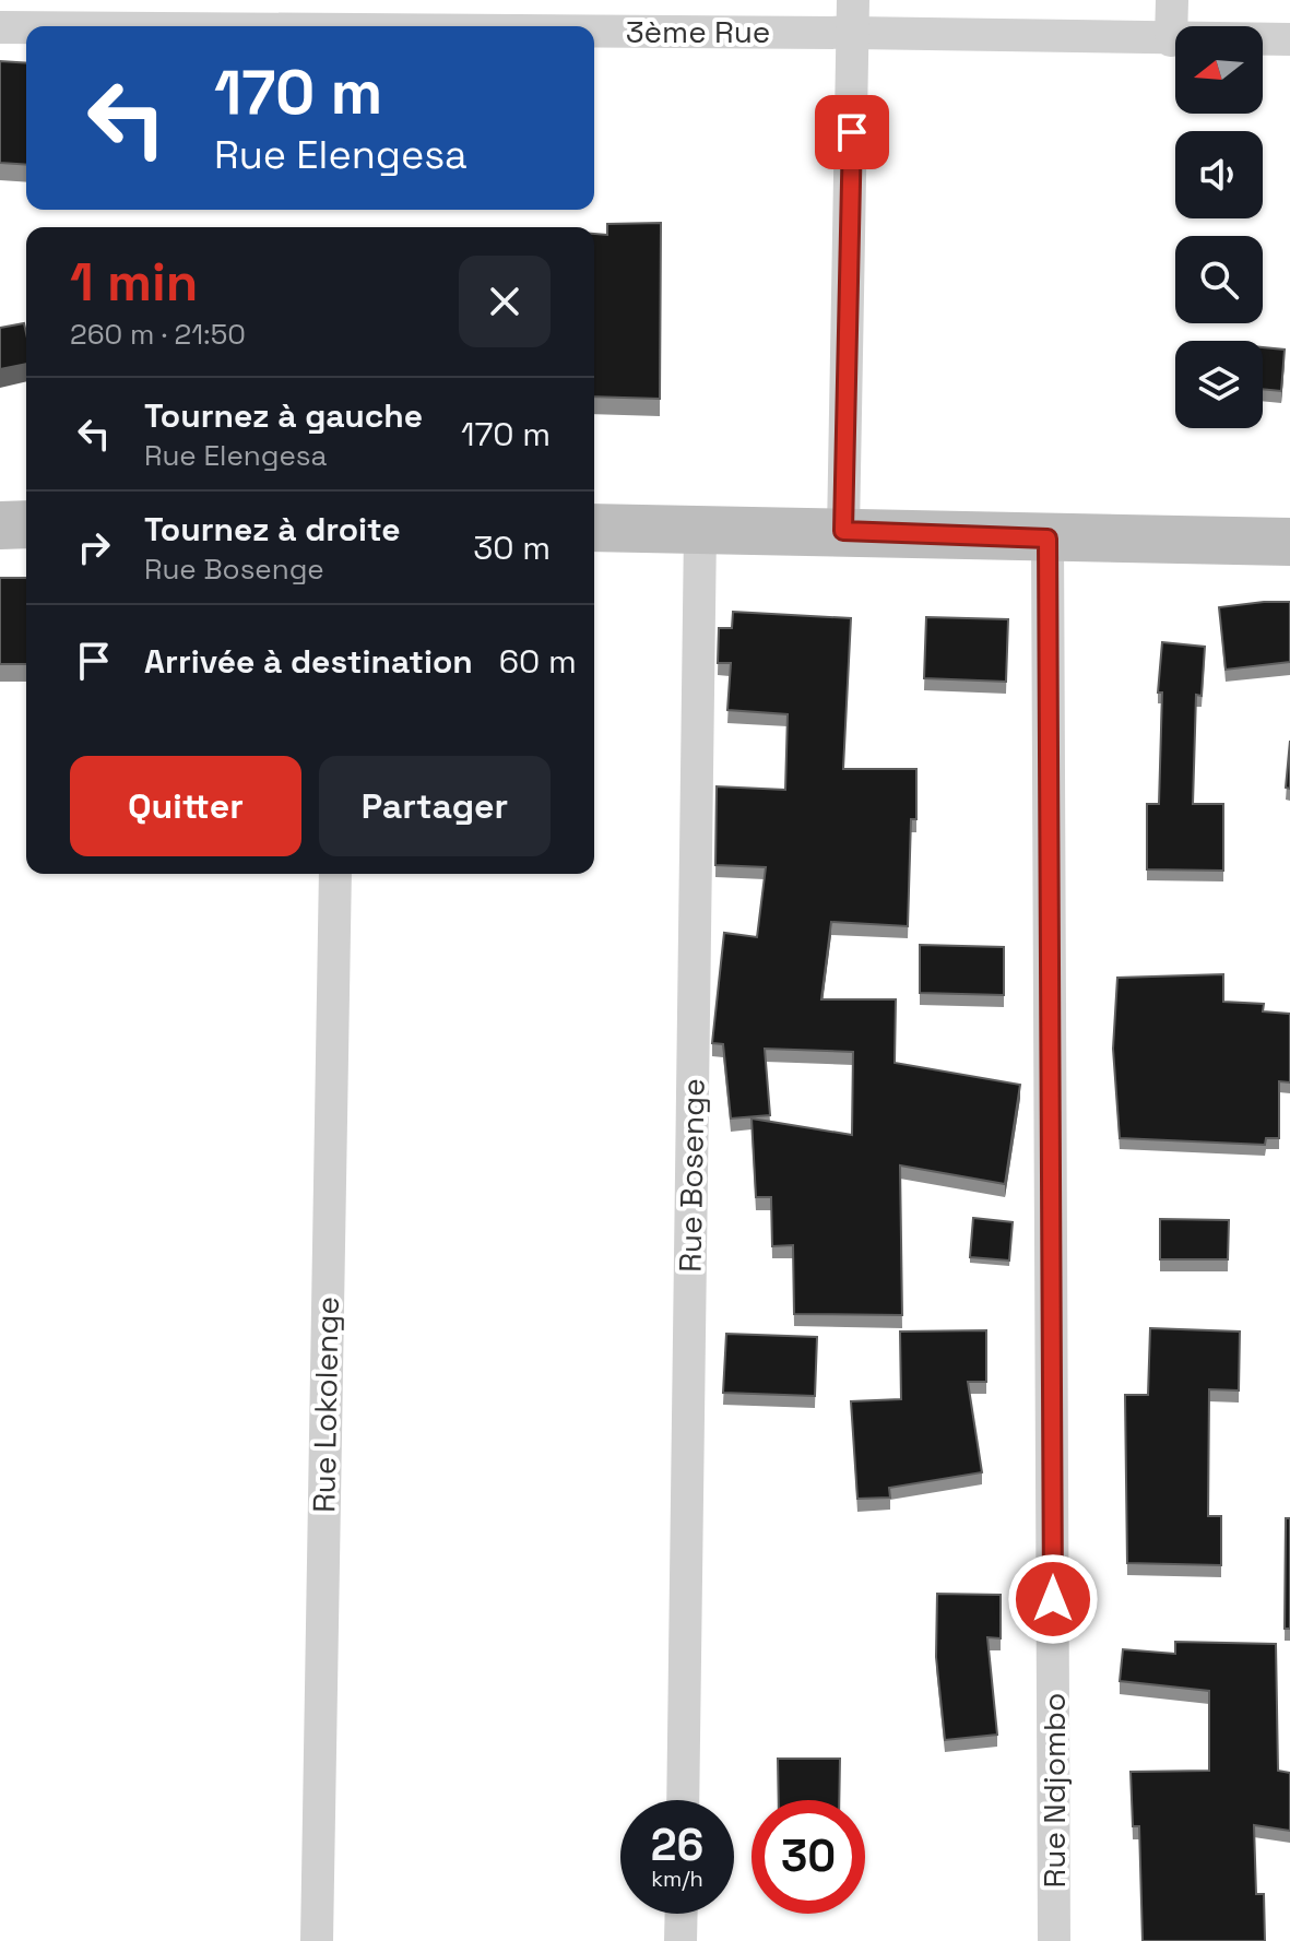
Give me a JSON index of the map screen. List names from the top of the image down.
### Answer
{
  "streets": {
    "street": [
      "3ème Rue",
      "Rue Bosenge",
      "Rue Lokolenge",
      "Rue Ndjombo"
    ]
  },
  "north": "left",
  "page": {
    "turn": ["170 m", "Rue Elengesa"],
    "heading": ["1 min", "260 m · 21:50"],
    "list": [
      {
        "name": "Tournez à gauche",
        "note": "Rue Elengesa",
        "value": "170 m"
      },
      {
        "name": "Tournez à droite",
        "note": "Rue Bosenge",
        "value": "30 m"
      },
      {
        "name": "Arrivée à destination",
        "value": "60 m"
      }
    ],
    "buttons": ["Quitter", "Partager"],
    "speed": "26 km/h",
    "limit": "30"
  }
}
